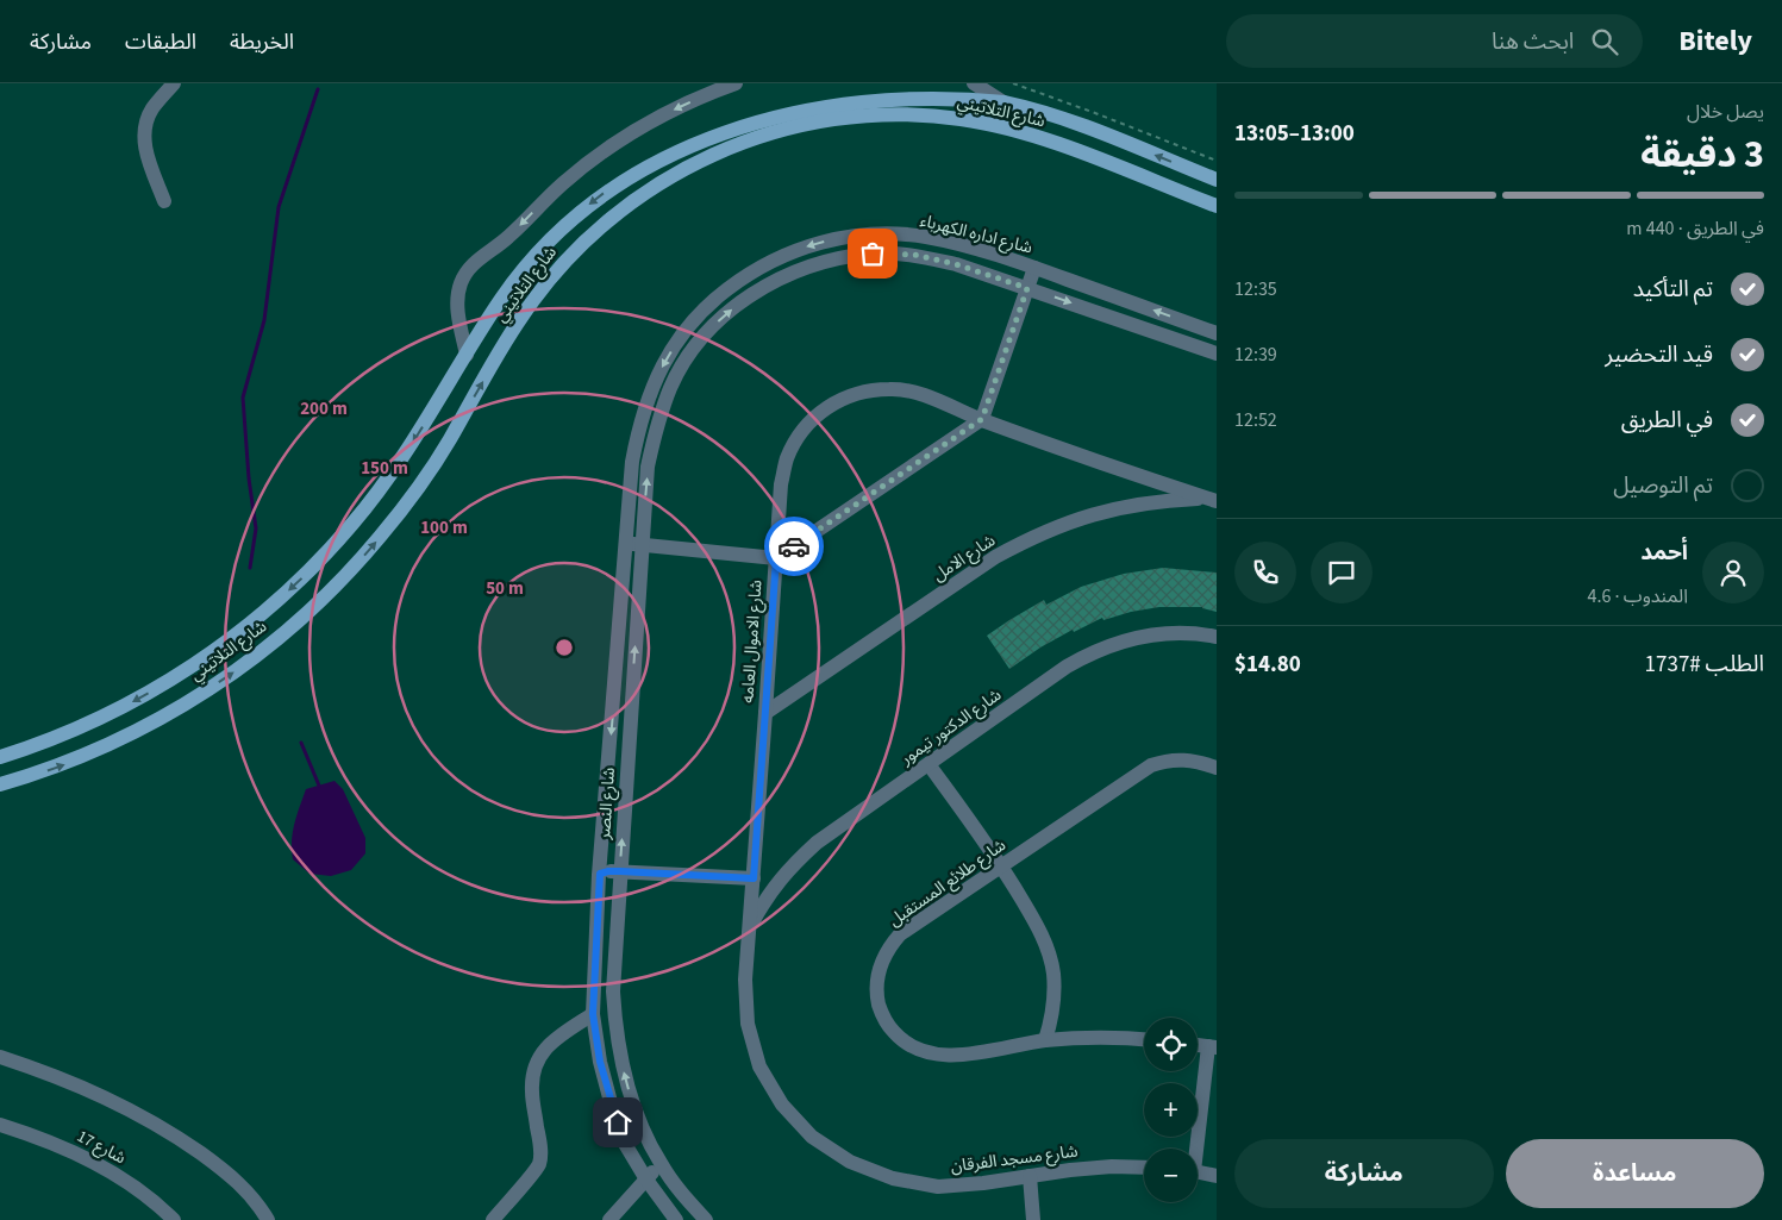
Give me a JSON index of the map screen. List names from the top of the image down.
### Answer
{
  "streets": {
    "main road": ["شارع التلاتيني"],
    "street": [
      "شارع اداره الكهرباء",
      "شارع الامل",
      "شارع الاموال العامه",
      "شارع الدكتور تيمور",
      "شارع النصر",
      "شارع طلائع المستقبل",
      "شارع 17",
      "شارع مسجد الفرقان"
    ]
  },
  "crossings": [
    ["شارع اداره الكهرباء", "شارع النصر"],
    ["شارع الامل", "شارع الاموال العامه"],
    ["شارع الاموال العامه", "شارع مسجد الفرقان"],
    ["شارع الدكتور تيمور", "شارع مسجد الفرقان"]
  ],
  "page": {
    "header": "Bitely",
    "search": "ابحث هنا",
    "nav": ["الخريطة", "الطبقات", "مشاركة"],
    "heading": ["3 دقيقة", "يصل خلال", "13:00–13:05"],
    "panel": [
      "أحمد",
      "المندوب · 4.6",
      "الطلب #1737",
      "$14.80"
    ],
    "bar": "في الطريق · 440 m",
    "list": [
      ["تم التأكيد", "12:35"],
      ["قيد التحضير", "12:39"],
      ["في الطريق", "12:52"],
      "تم التوصيل"
    ],
    "map_buttons": ["+", "−"],
    "buttons": ["مساعدة", "مشاركة"]
  },
  "rings": [
    "200 m",
    "150 m",
    "100 m",
    "50 m"
  ]
}
